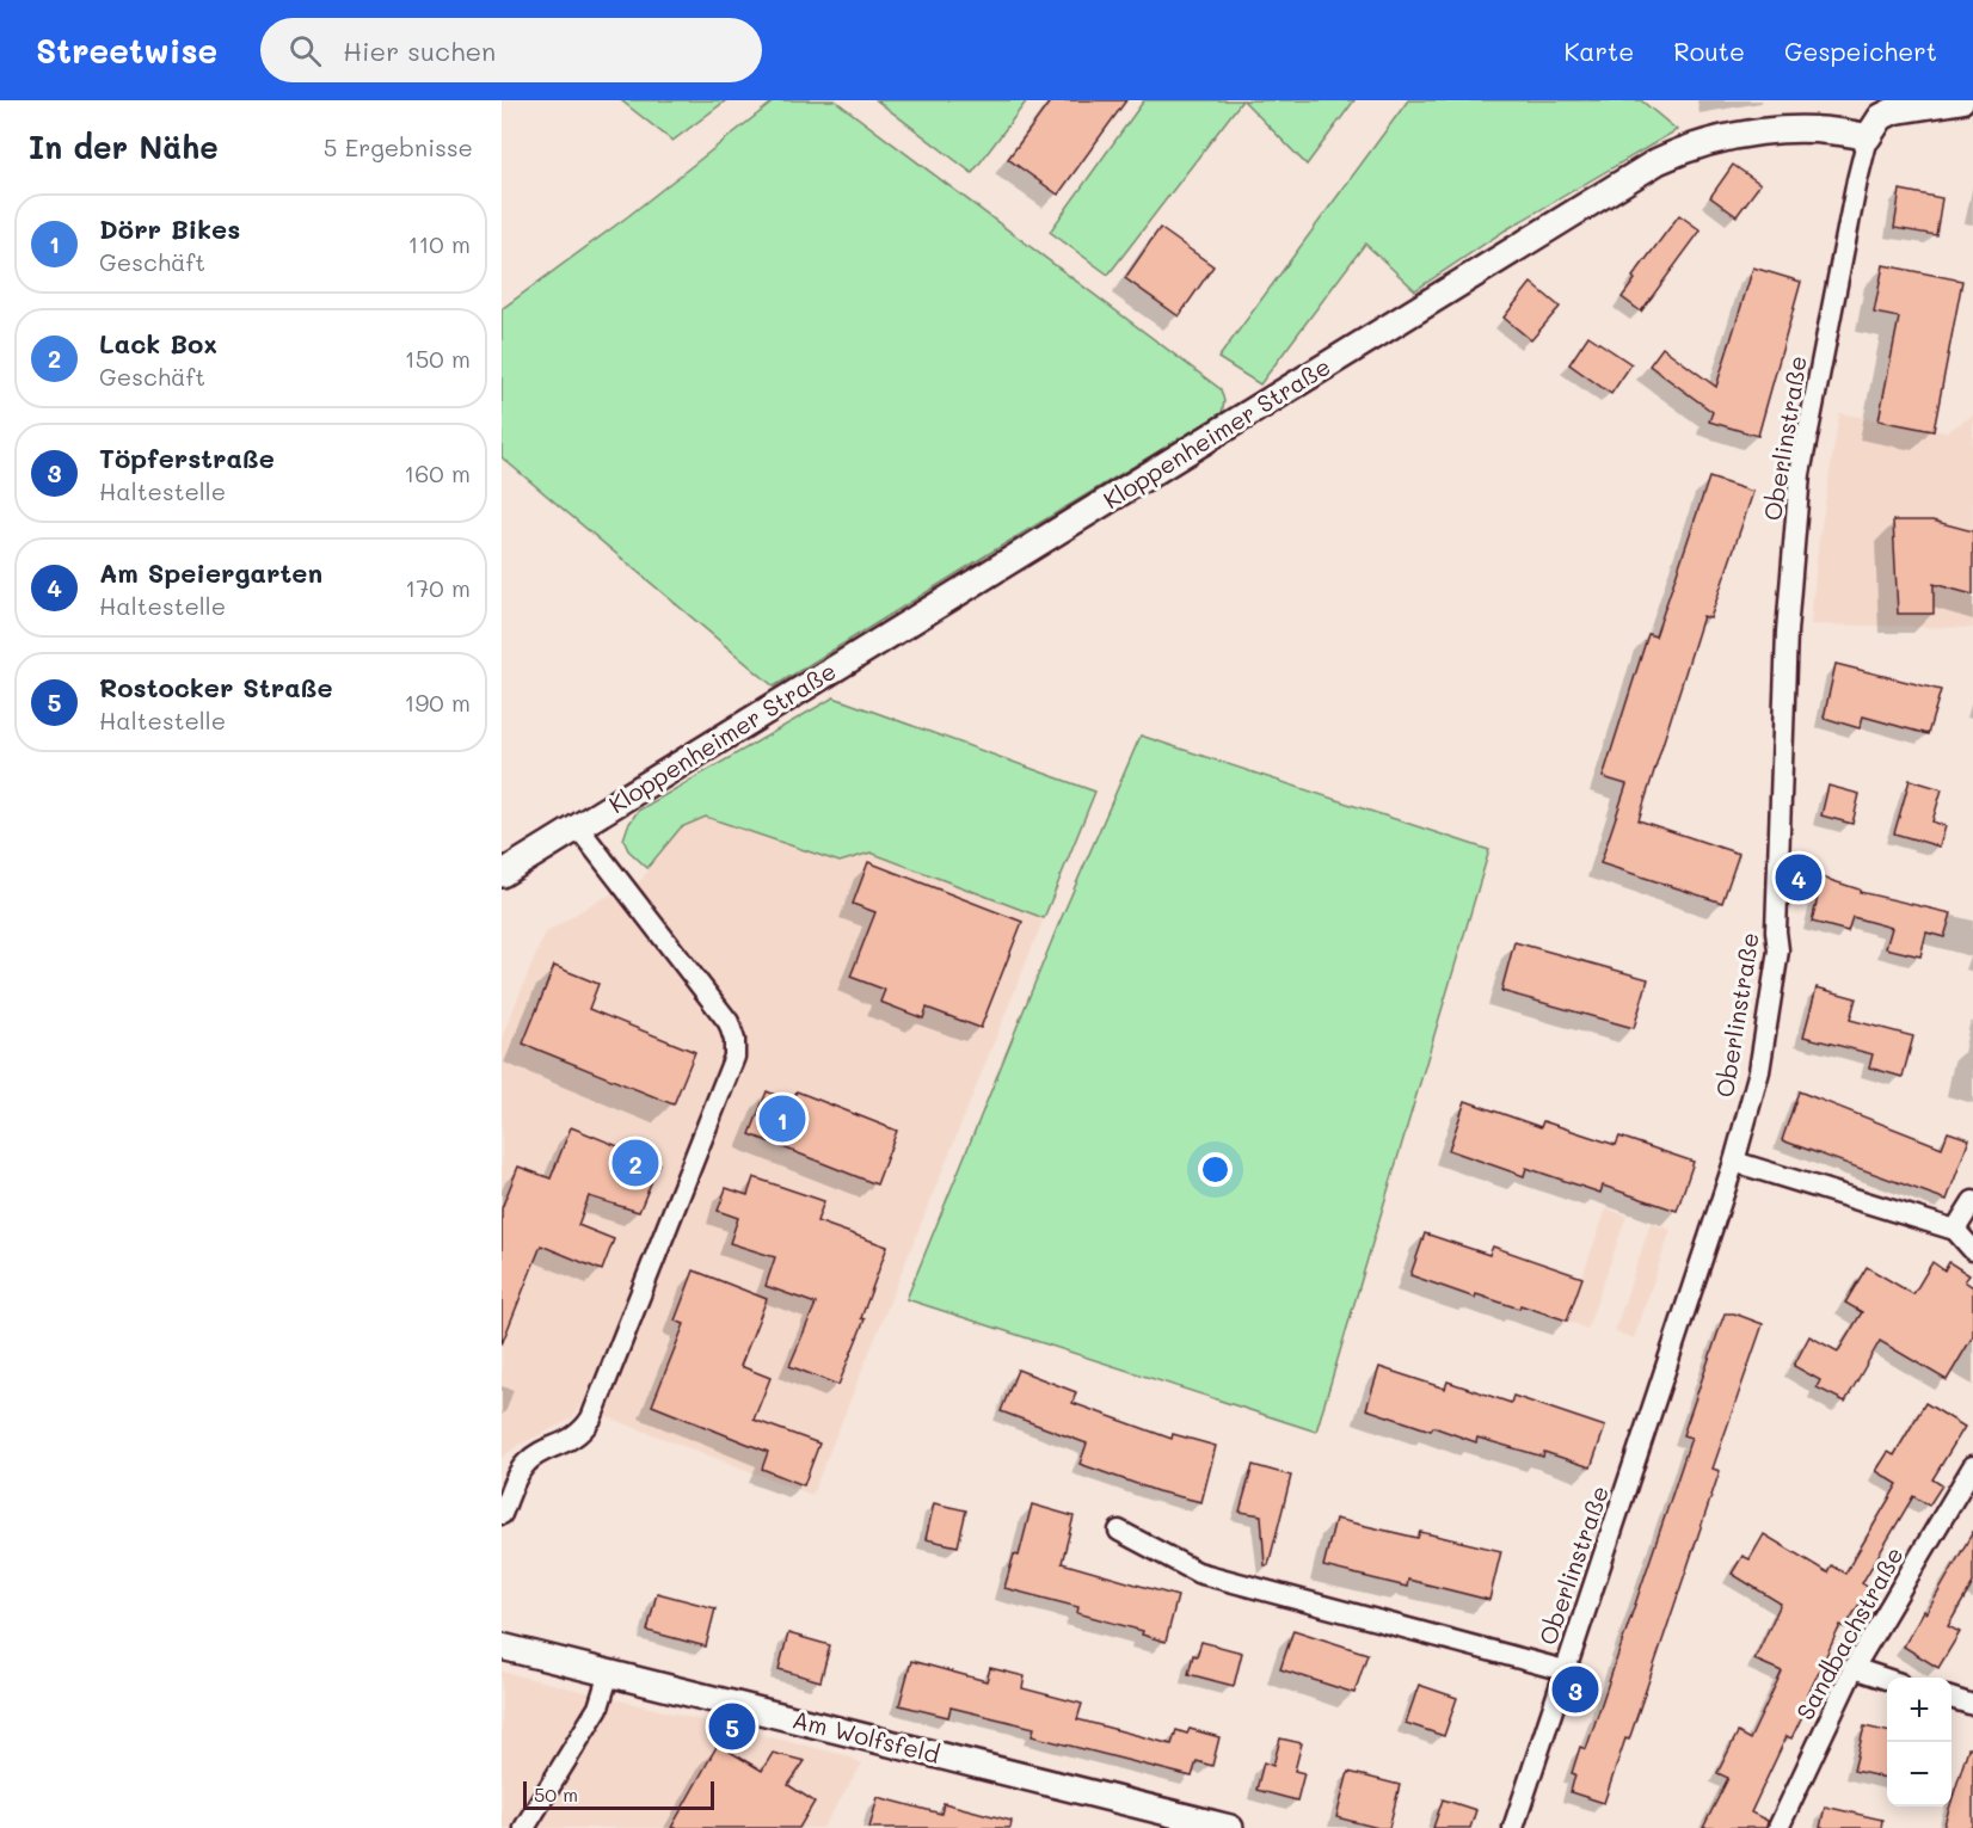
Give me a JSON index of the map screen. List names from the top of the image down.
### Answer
{
  "streets": {
    "street": [
      "Kloppenheimer Straße",
      "Oberlinstraße",
      "Sandbachstraße",
      "Am Wolfsfeld"
    ]
  },
  "crossings": [
    ["Kloppenheimer Straße", "Oberlinstraße"]
  ],
  "scale_bar": "50 m",
  "page": {
    "header": "Streetwise",
    "search": "Hier suchen",
    "nav": ["Karte", "Route", "Gespeichert"],
    "heading": ["In der Nähe", "5 Ergebnisse"],
    "list": [
      {
        "mark": "1",
        "name": "Dörr Bikes",
        "note": "Geschäft",
        "value": "110 m"
      },
      {
        "mark": "2",
        "name": "Lack Box",
        "note": "Geschäft",
        "value": "150 m"
      },
      {
        "mark": "3",
        "name": "Töpferstraße",
        "note": "Haltestelle",
        "value": "160 m"
      },
      {
        "mark": "4",
        "name": "Am Speiergarten",
        "note": "Haltestelle",
        "value": "170 m"
      },
      {
        "mark": "5",
        "name": "Rostocker Straße",
        "note": "Haltestelle",
        "value": "190 m"
      }
    ],
    "pins": [
      "4",
      "1",
      "2",
      "3",
      "5"
    ],
    "map_buttons": ["+", "−"],
    "scale": "50 m"
  }
}
